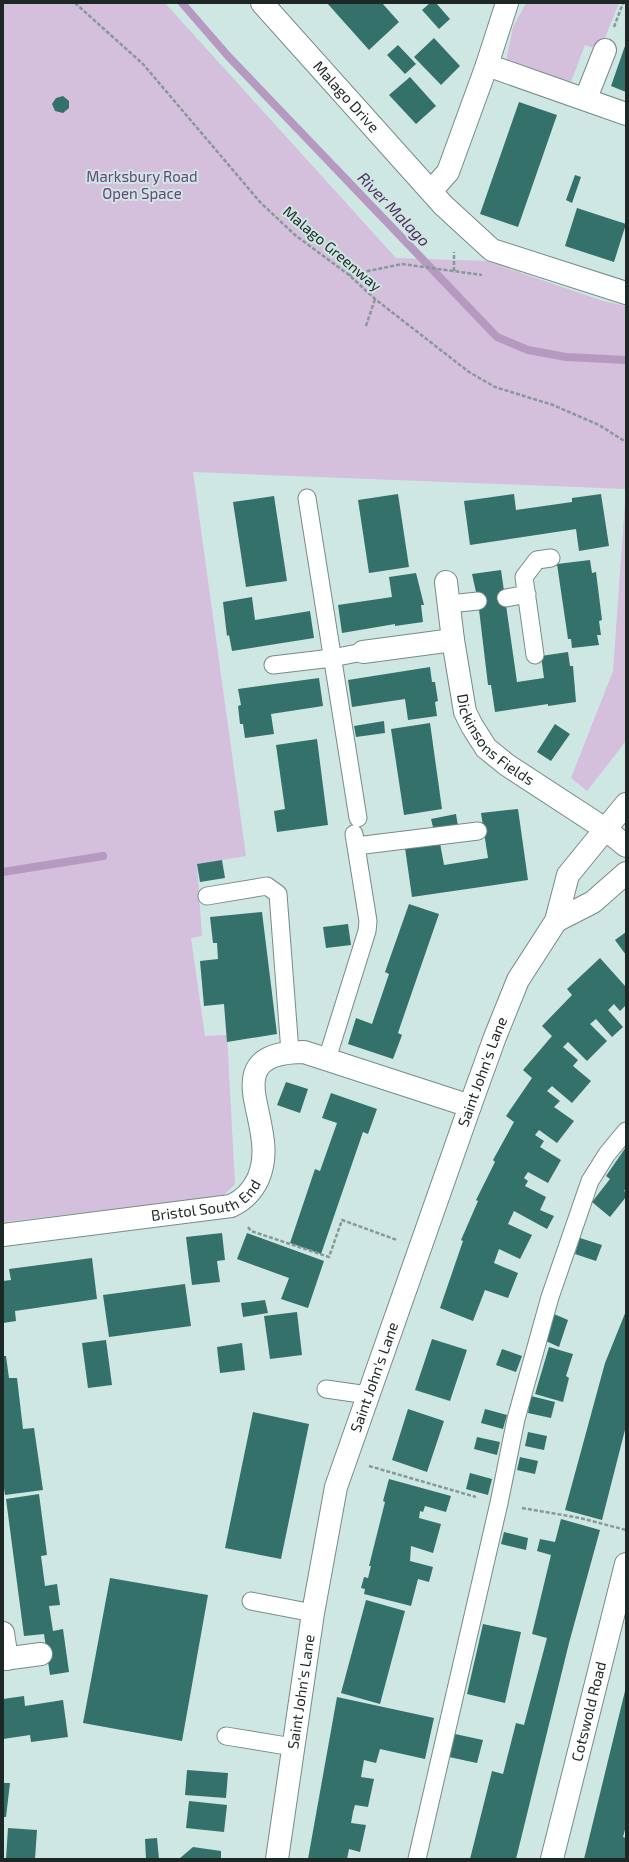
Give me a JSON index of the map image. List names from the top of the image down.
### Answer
{
  "streets": {
    "street": [
      "Malago Drive",
      "Dickinsons Fields",
      "Saint John's Lane",
      "Bristol South End",
      "Cotswold Road"
    ],
    "path": ["Malago Greenway"]
  },
  "crossings": [
    ["Dickinsons Fields", "Saint John's Lane"],
    ["Saint John's Lane", "Bristol South End"]
  ],
  "water": ["River Malago"],
  "parks": ["Marksbury Road Open Space"]
}
